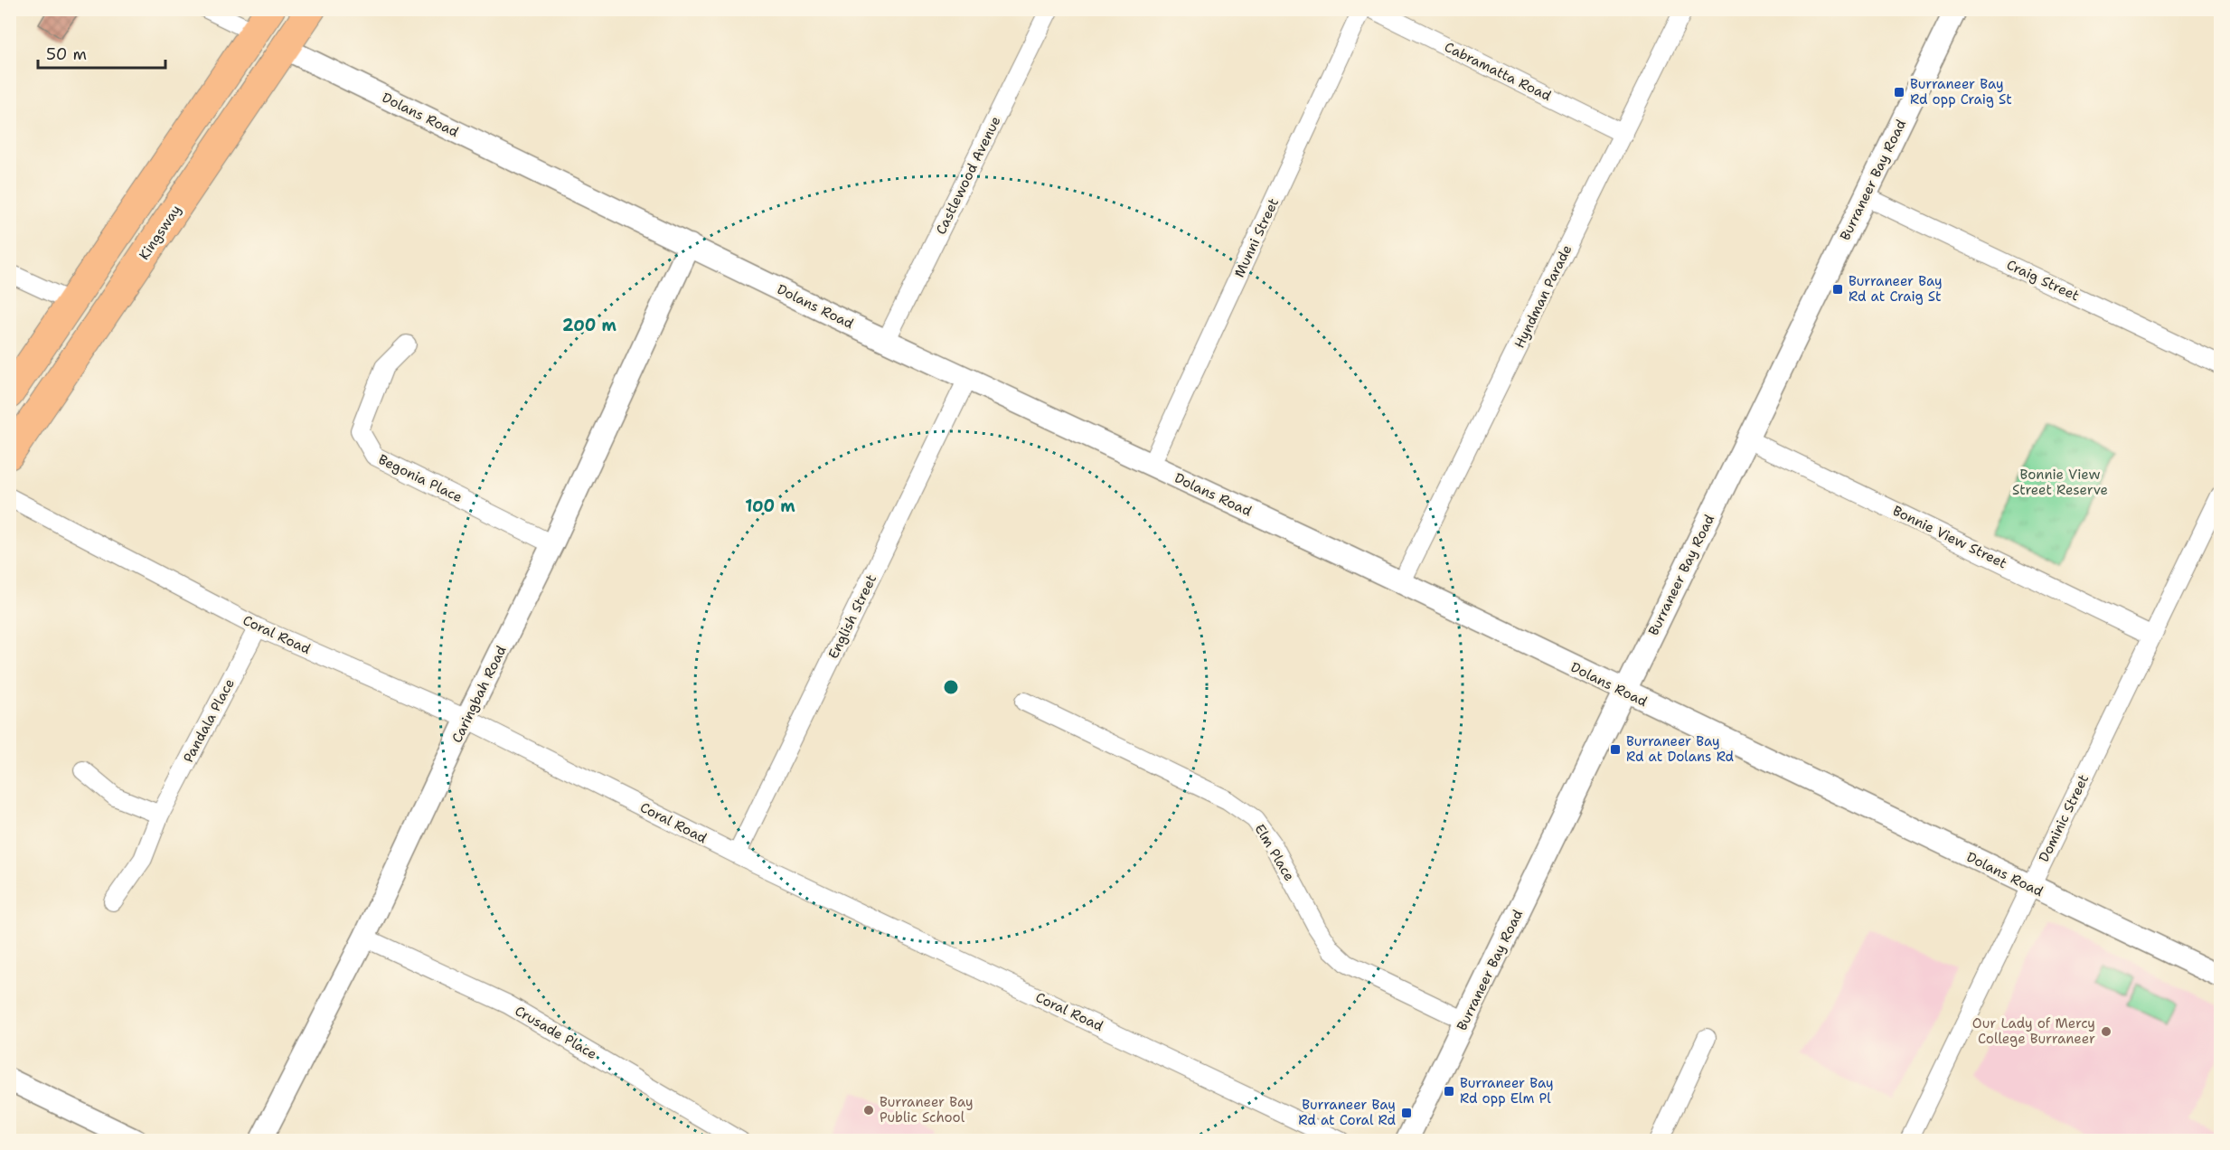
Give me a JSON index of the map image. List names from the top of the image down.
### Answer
{
  "streets": {
    "main road": ["Dolans Road", "Kingsway"],
    "street": [
      "Cabramatta Road",
      "Castlewood Avenue",
      "Burraneer Bay Road",
      "Munni Street",
      "Craig Street",
      "Hyndman Parade",
      "Begonia Place",
      "Bonnie View Street",
      "English Street",
      "Coral Road",
      "Caringbah Road",
      "Pandala Place",
      "Dominic Street",
      "Elm Place",
      "Crusade Place"
    ]
  },
  "crossings": [
    ["Cabramatta Road", "Hyndman Parade"],
    ["Dolans Road", "Castlewood Avenue"],
    ["Dolans Road", "Burraneer Bay Road"],
    ["Dolans Road", "Kingsway"],
    ["Dolans Road", "Munni Street"],
    ["Dolans Road", "Hyndman Parade"],
    ["Dolans Road", "English Street"],
    ["Dolans Road", "Caringbah Road"],
    ["Dolans Road", "Dominic Street"],
    ["Burraneer Bay Road", "Craig Street"],
    ["Burraneer Bay Road", "Bonnie View Street"],
    ["Burraneer Bay Road", "Elm Place"],
    ["Begonia Place", "Caringbah Road"],
    ["Bonnie View Street", "Dominic Street"],
    ["English Street", "Coral Road"],
    ["Coral Road", "Caringbah Road"],
    ["Coral Road", "Pandala Place"],
    ["Caringbah Road", "Crusade Place"]
  ],
  "parks": ["Bonnie View Street Reserve"],
  "places": {
    "transit": [
      "Burraneer Bay Rd opp Craig St",
      "Burraneer Bay Rd at Craig St",
      "Burraneer Bay Rd at Dolans Rd",
      "Burraneer Bay Rd opp Elm Pl",
      "Burraneer Bay Rd at Coral Rd"
    ],
    "other": ["Our Lady of Mercy College Burraneer", "Burraneer Bay Public School"]
  },
  "scale_bar": "50 m",
  "rings": ["200 m", "100 m"]
}
